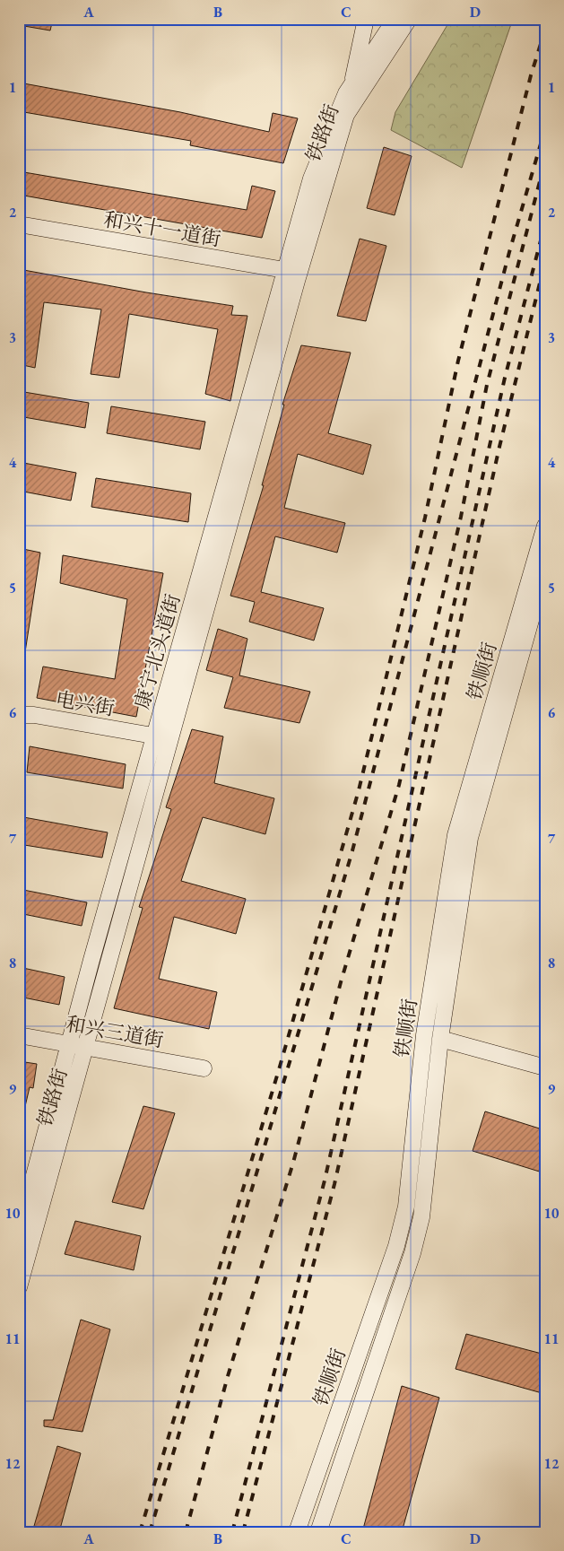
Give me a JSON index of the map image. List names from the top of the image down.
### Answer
{
  "streets": {
    "main road": [
      "铁路街",
      "和兴十一道街",
      "康宁北头道街",
      "铁顺街",
      "电兴街",
      "和兴三道街"
    ]
  },
  "crossings": [
    ["铁路街", "和兴十一道街"],
    ["铁路街", "康宁北头道街"],
    ["铁路街", "和兴三道街"],
    ["和兴十一道街", "康宁北头道街"],
    ["康宁北头道街", "电兴街"],
    ["康宁北头道街", "和兴三道街"]
  ],
  "grid": {
    "columns": [
      "A",
      "B",
      "C",
      "D"
    ],
    "rows": [
      "1",
      "2",
      "3",
      "4",
      "5",
      "6",
      "7",
      "8",
      "9",
      "10",
      "11",
      "12"
    ]
  }
}
